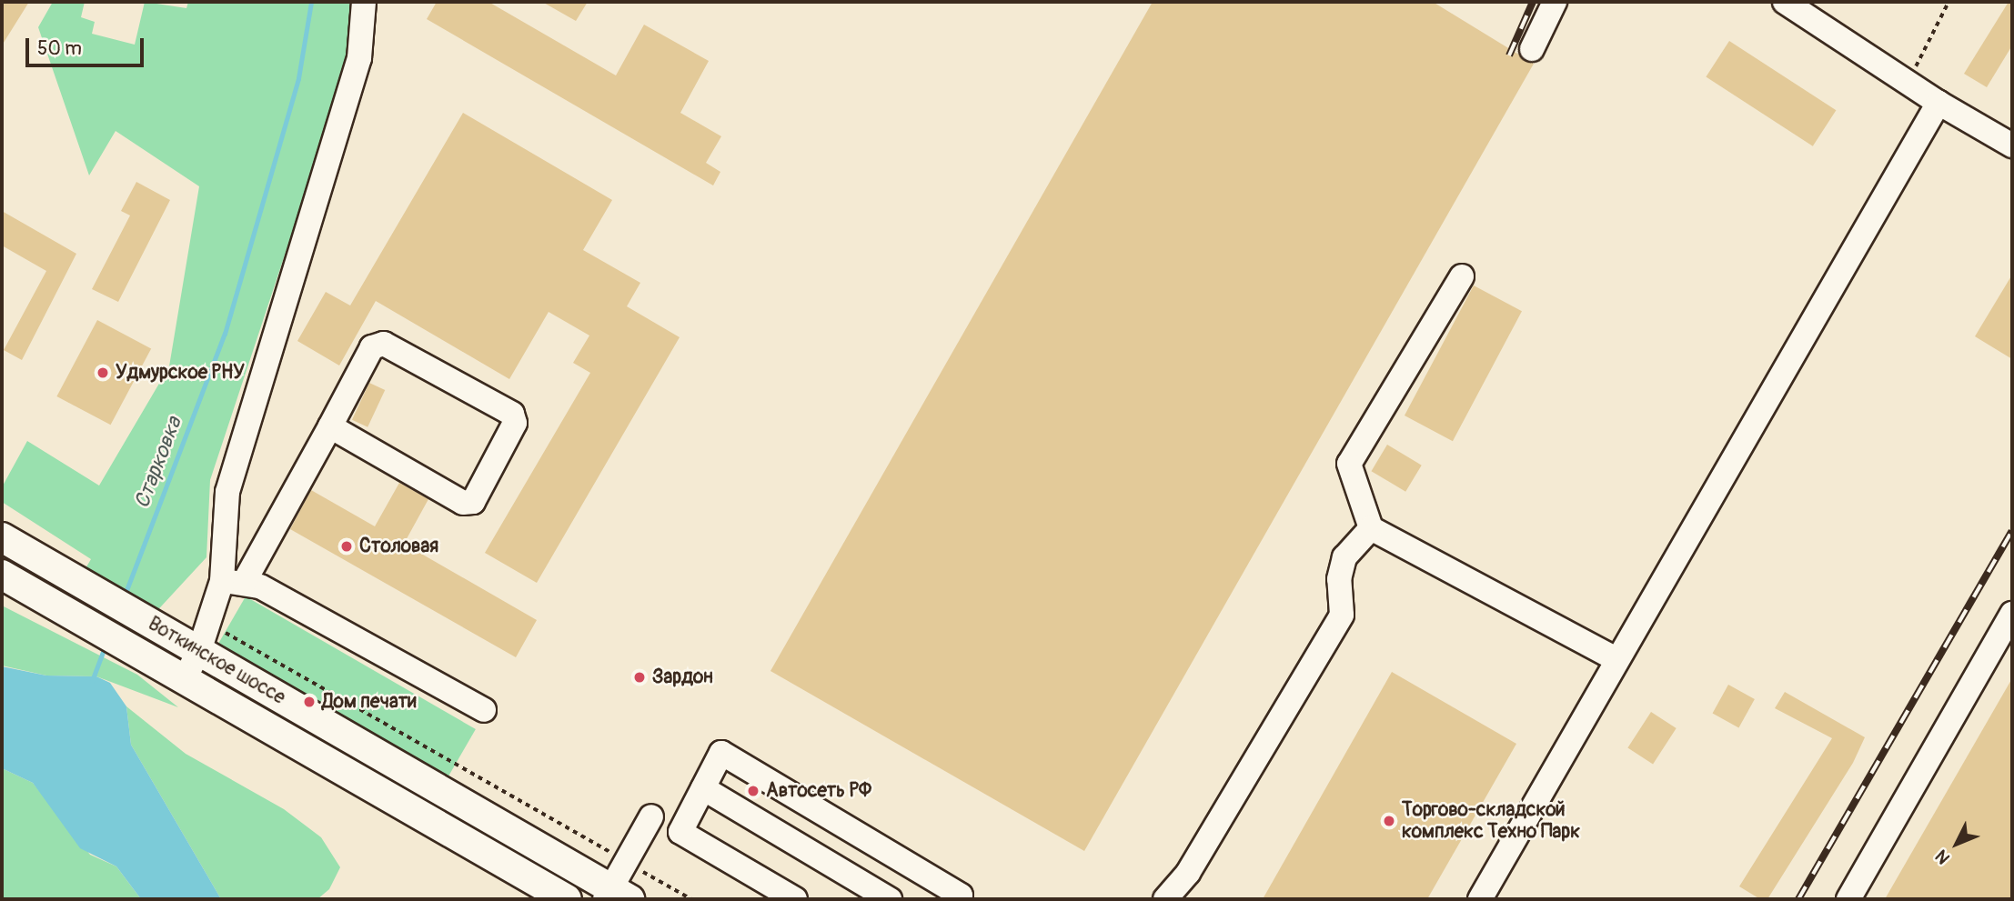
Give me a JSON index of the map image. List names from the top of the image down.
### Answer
{
  "streets": {
    "main road": ["Воткинское шоссе"]
  },
  "water": ["Старковка"],
  "places": [
    "Удмурское РНУ",
    "Столовая",
    "Зардон",
    "Дом печати",
    "Автосеть РФ",
    "Торгово-складской комплекс Техно Парк"
  ],
  "scale_bar": "50 m",
  "north": "bottom left"
}
